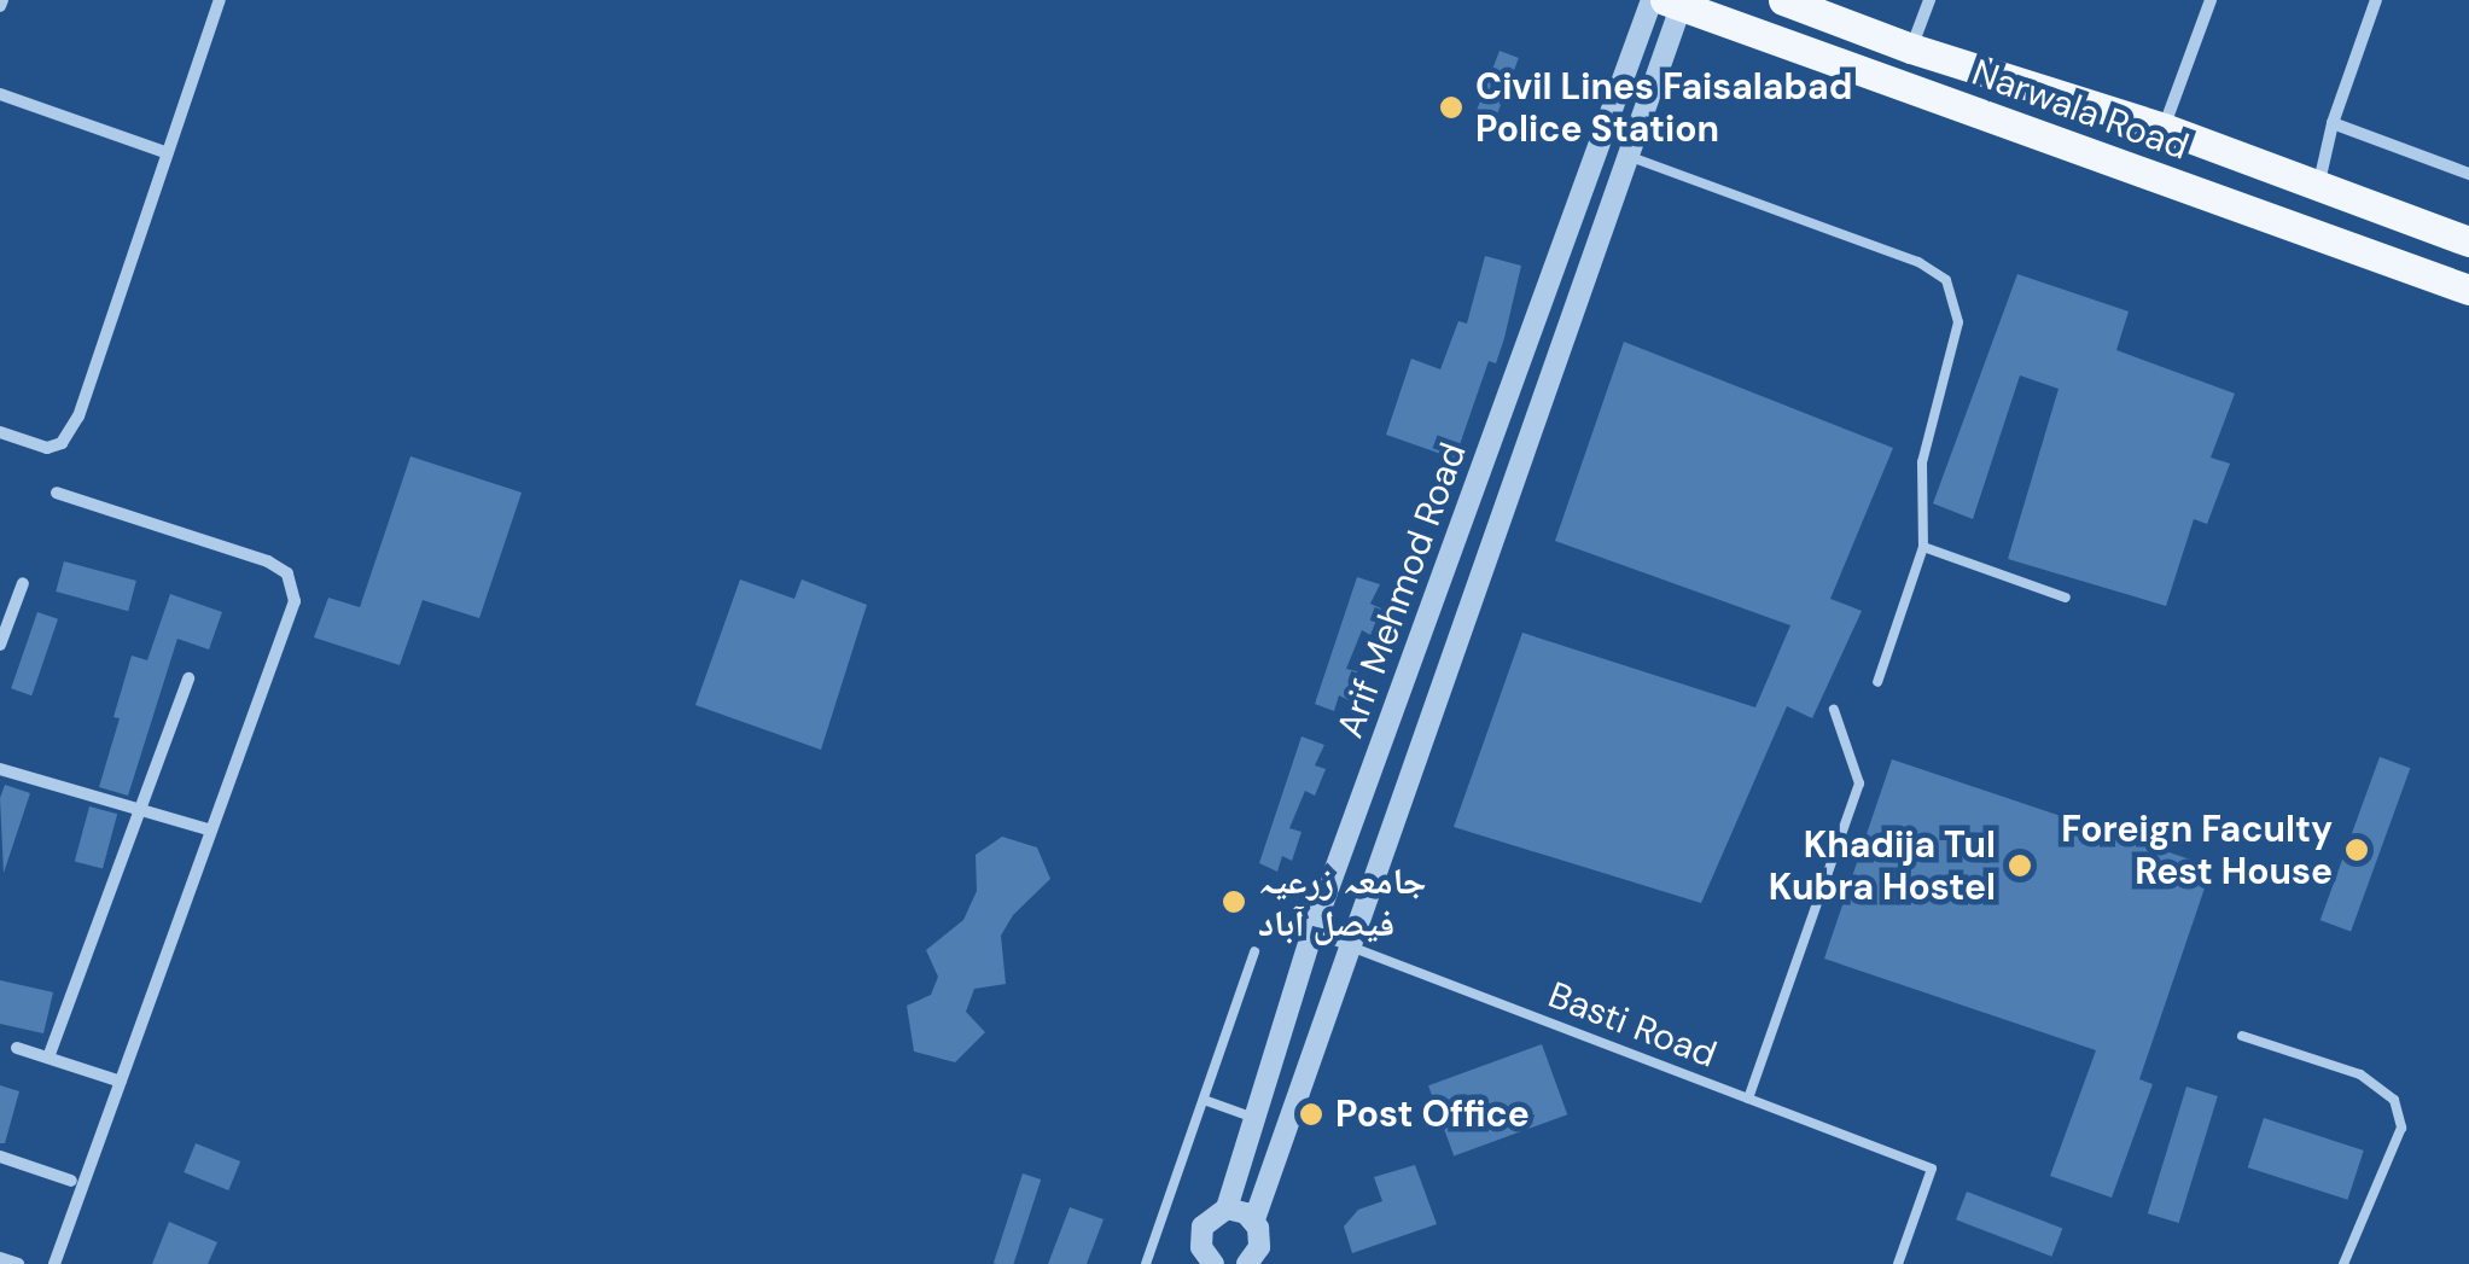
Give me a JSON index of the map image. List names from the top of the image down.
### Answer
{
  "streets": {
    "main road": ["Narwala Road"],
    "street": ["Arif Mehmod Road"],
    "lane": ["Basti Road"]
  },
  "crossings": [
    ["Narwala Road", "Arif Mehmod Road"],
    ["Arif Mehmod Road", "Basti Road"]
  ],
  "places": [
    "Civil Lines Faisalabad Police Station",
    "Foreign Faculty Rest House",
    "Khadija Tul Kubra Hostel",
    "جامعہ زرعیہ فیصل آباد",
    "Post Office"
  ]
}
